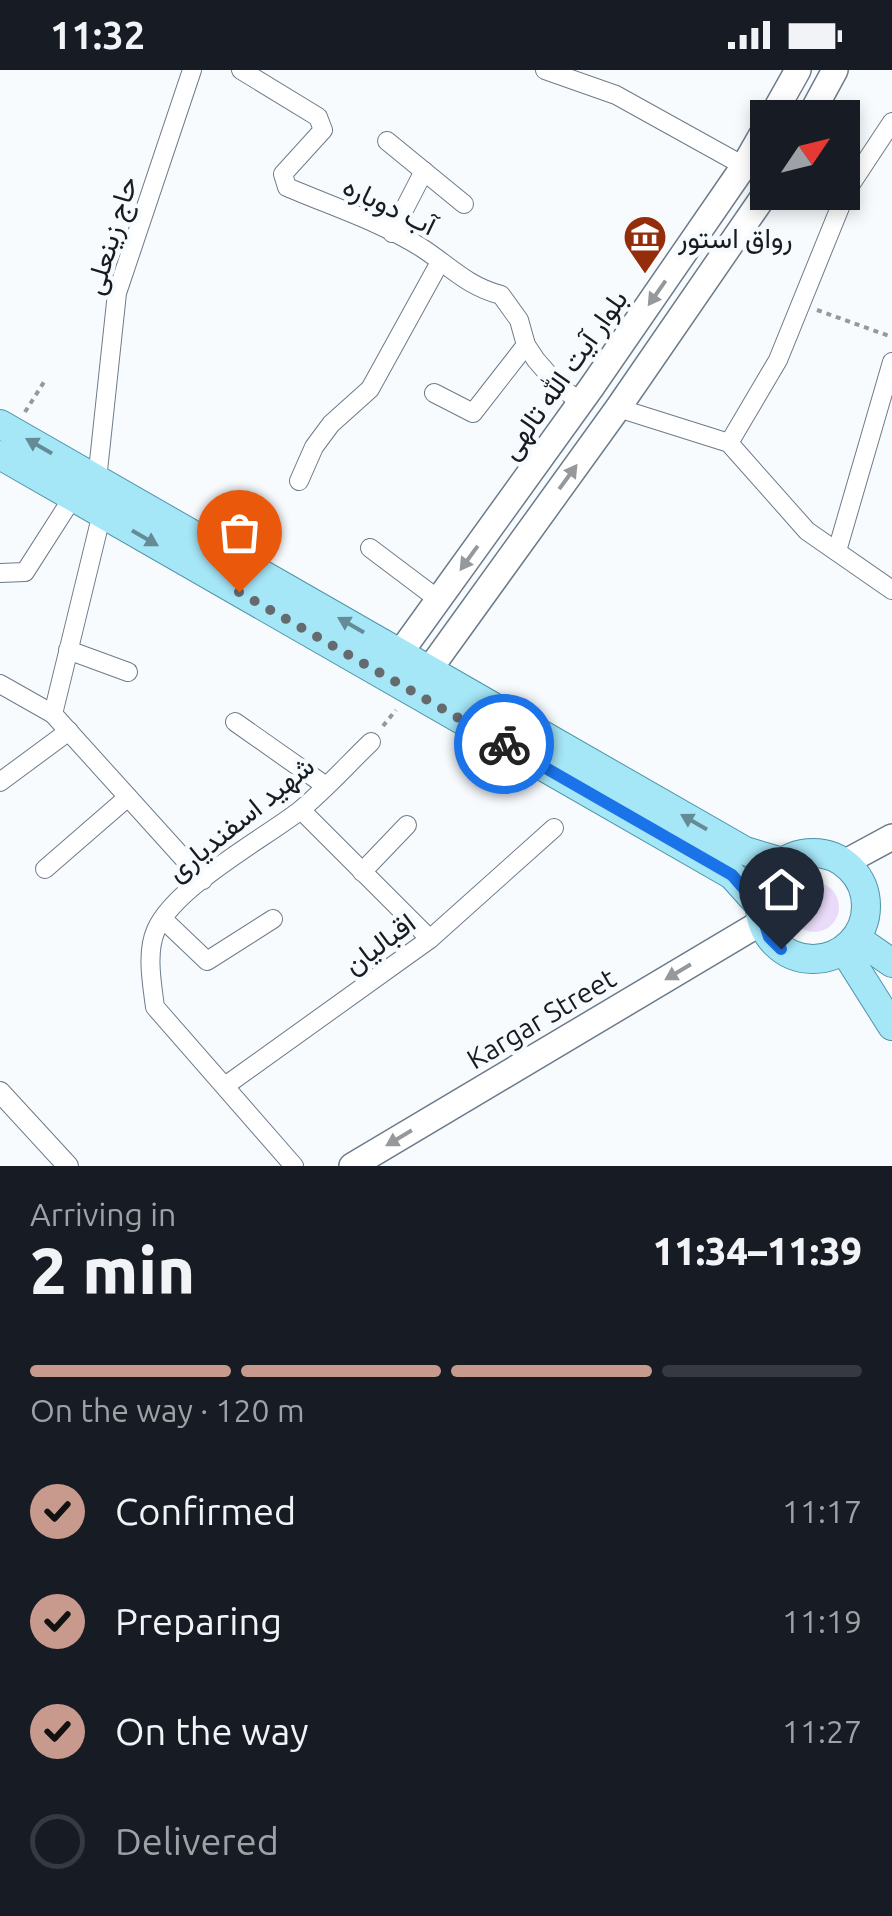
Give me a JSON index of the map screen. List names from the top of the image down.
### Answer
{
  "streets": {
    "main road": ["بلوار آیت الله تالهی", "Kargar Street"],
    "street": [
      "آب دوباره",
      "حاج زینعلی",
      "شهید اسفندیاری",
      "اقبالیان"
    ]
  },
  "crossings": [
    ["آب دوباره", "بلوار آیت الله تالهی"],
    ["شهید اسفندیاری", "اقبالیان"]
  ],
  "one_way": ["Kargar Street"],
  "places": {
    "museum": ["رواق استور"]
  },
  "north": "top right",
  "page": {
    "status": "11:32",
    "heading": ["2 min", "Arriving in", "11:34–11:39"],
    "bar": "On the way · 120 m",
    "list": [
      ["Confirmed", "11:17"],
      ["Preparing", "11:19"],
      ["On the way", "11:27"],
      "Delivered"
    ]
  }
}
